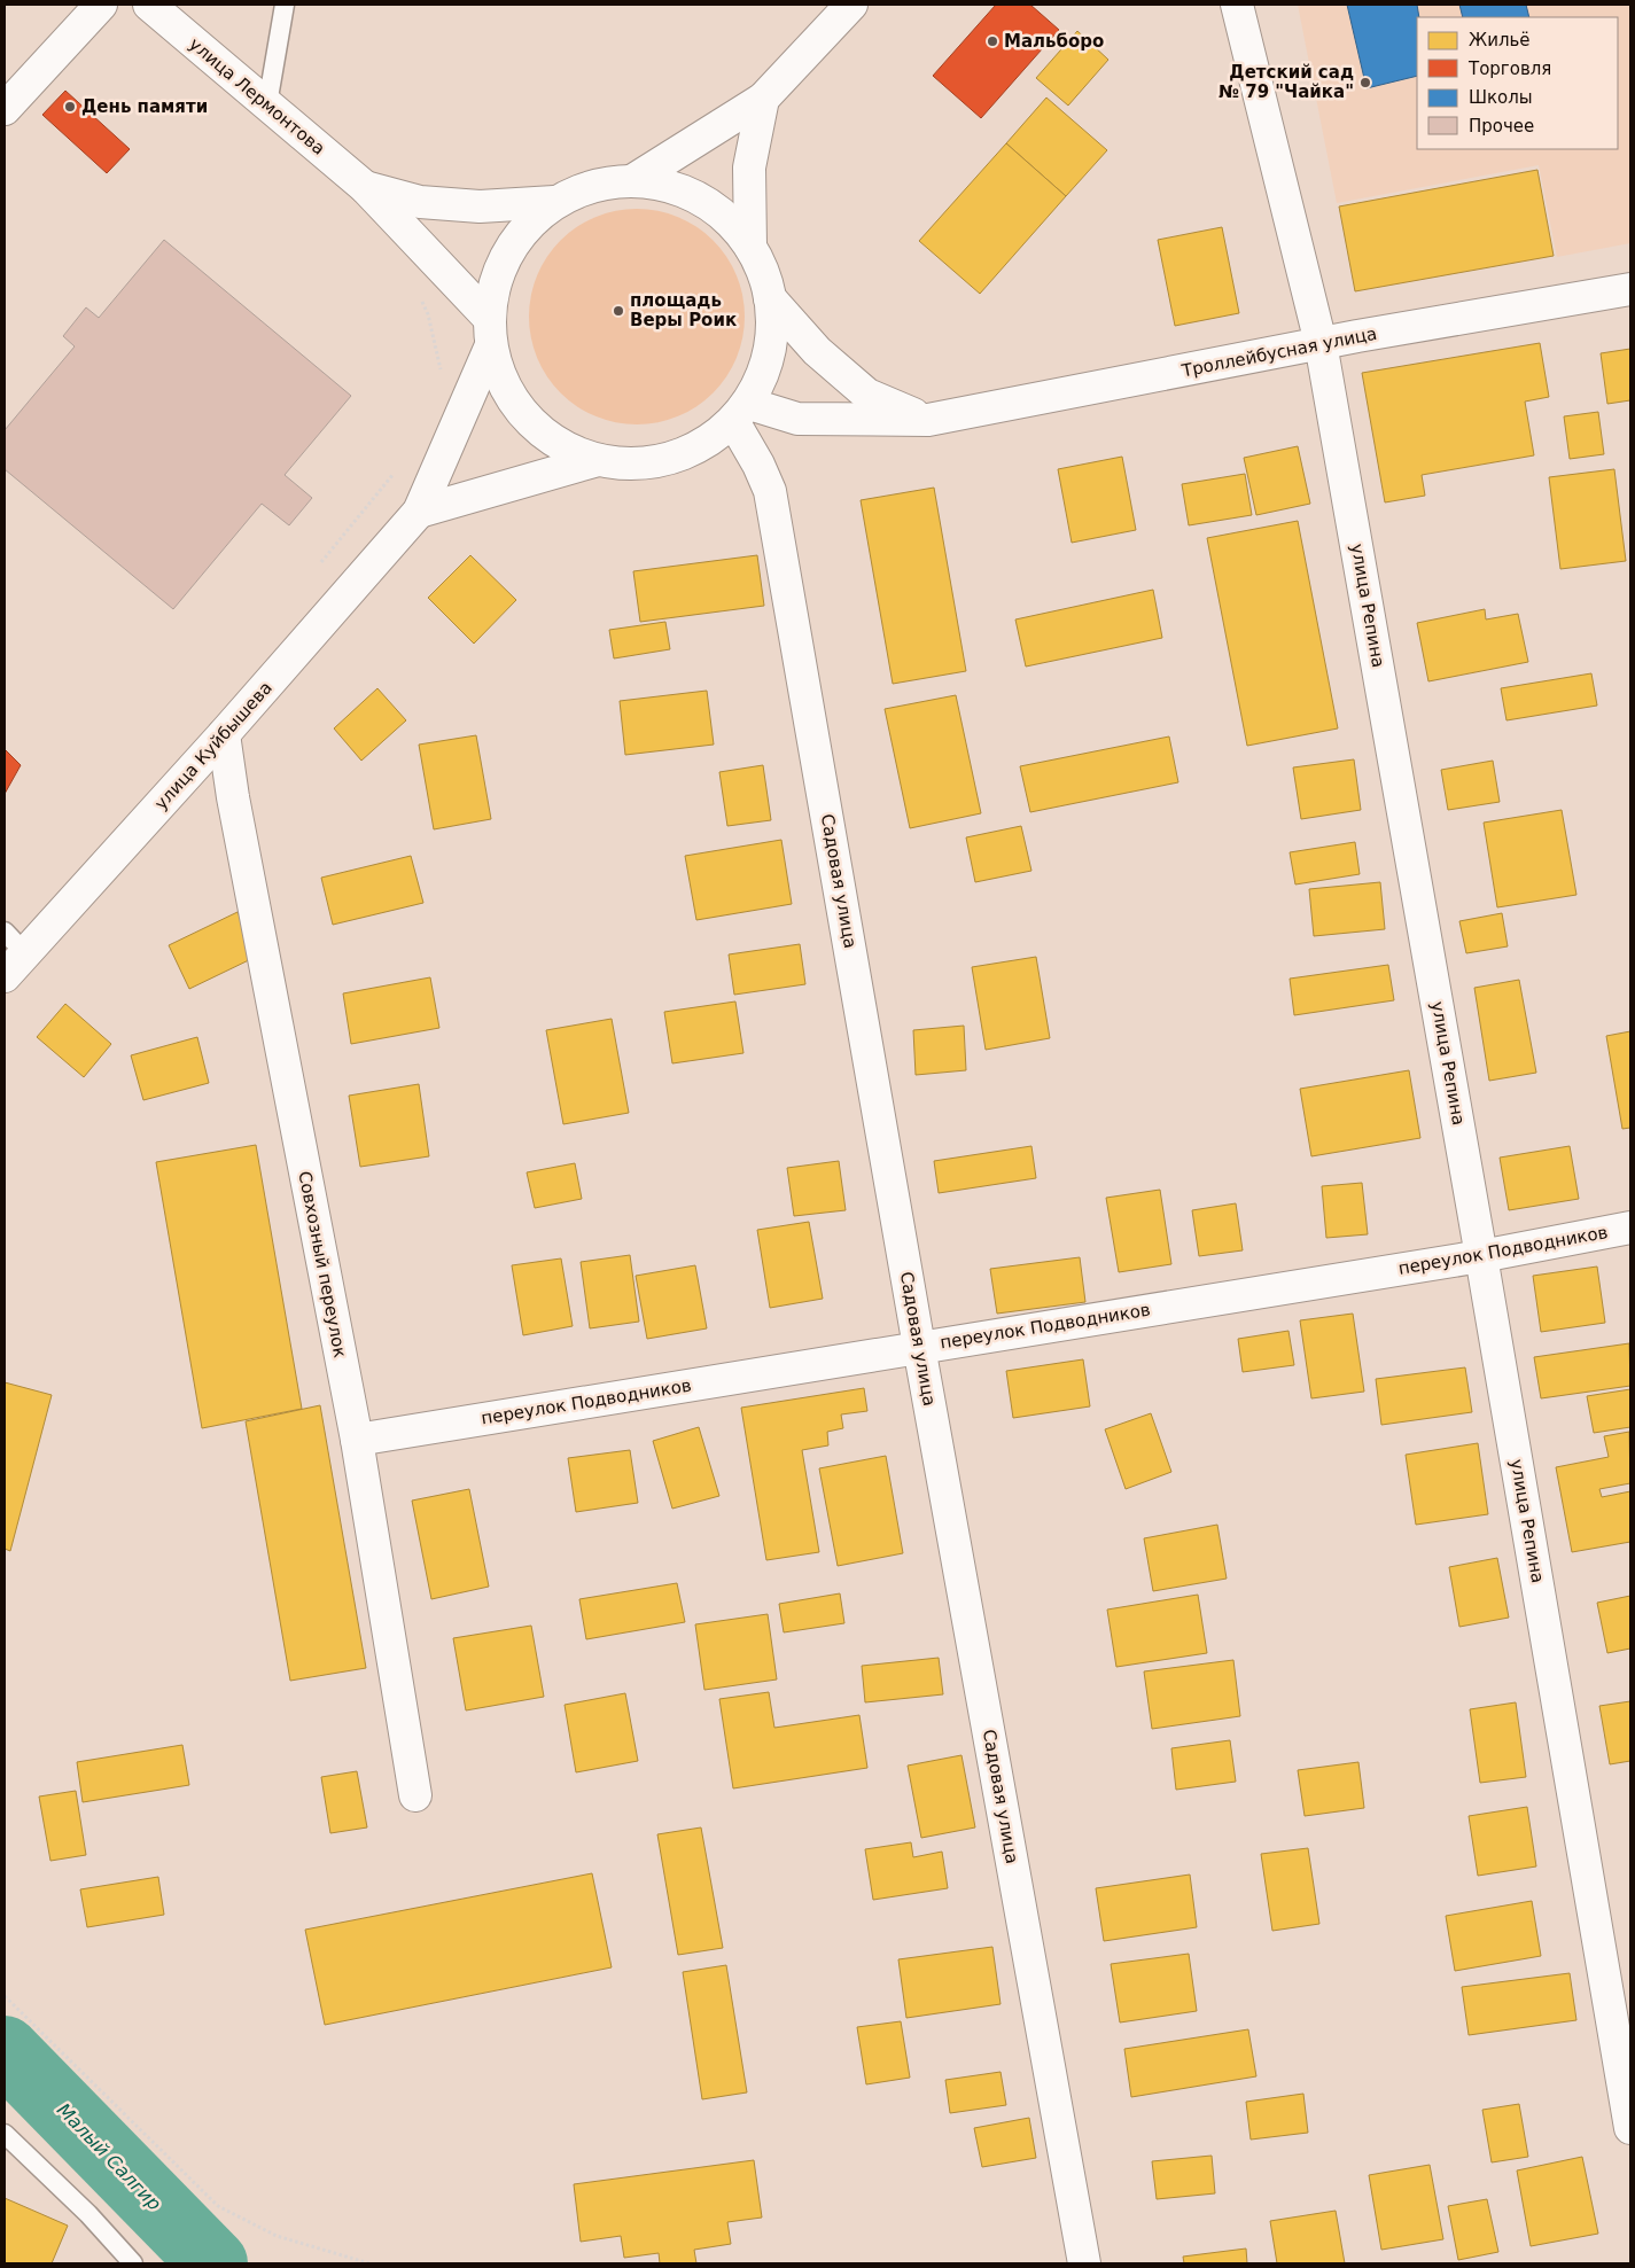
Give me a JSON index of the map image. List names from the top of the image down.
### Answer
{
  "streets": {
    "main road": [
      "улица Лермонтова",
      "Троллейбусная улица",
      "улица Репина",
      "улица Куйбышева",
      "Садовая улица",
      "переулок Подводников",
      "Совхозный переулок"
    ]
  },
  "crossings": [
    ["Троллейбусная улица", "улица Репина"],
    ["Троллейбусная улица", "Садовая улица"],
    ["улица Репина", "переулок Подводников"],
    ["улица Куйбышева", "Совхозный переулок"],
    ["Садовая улица", "переулок Подводников"],
    ["переулок Подводников", "Совхозный переулок"]
  ],
  "water": ["Малый Салгир"],
  "places": [
    "Мальборо",
    "Детский сад № 79 \"Чайка\"",
    "День памяти",
    "площадь Веры Роик"
  ],
  "legend": [
    "Жильё",
    "Торговля",
    "Школы",
    "Прочее"
  ]
}
